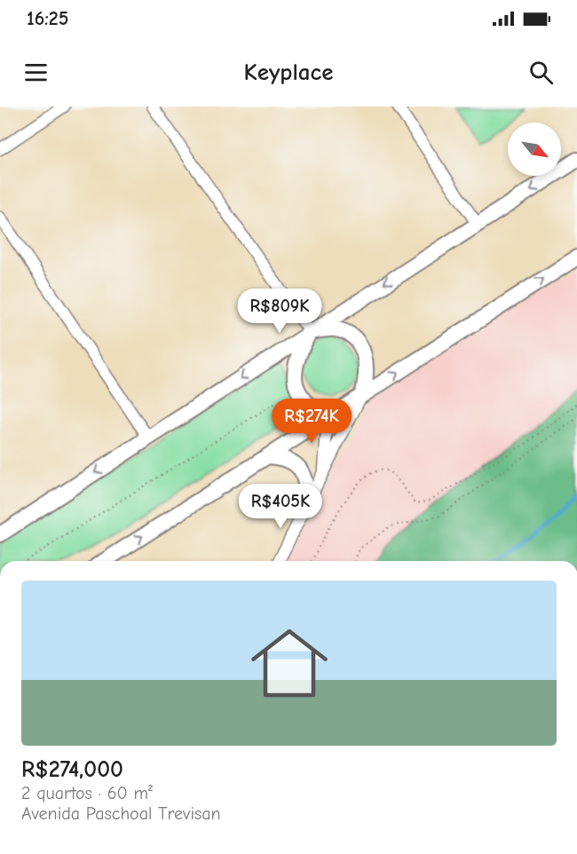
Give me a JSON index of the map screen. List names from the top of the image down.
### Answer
{
  "north": "bottom right",
  "page": {
    "status": "16:25",
    "header": "Keyplace",
    "price": ["R$809K", "R$274K", "R$405K"],
    "list": [
      {
        "name": "R$274,000",
        "note": "2 quartos · 60 m² · Avenida Paschoal Trevisan"
      }
    ]
  }
}
